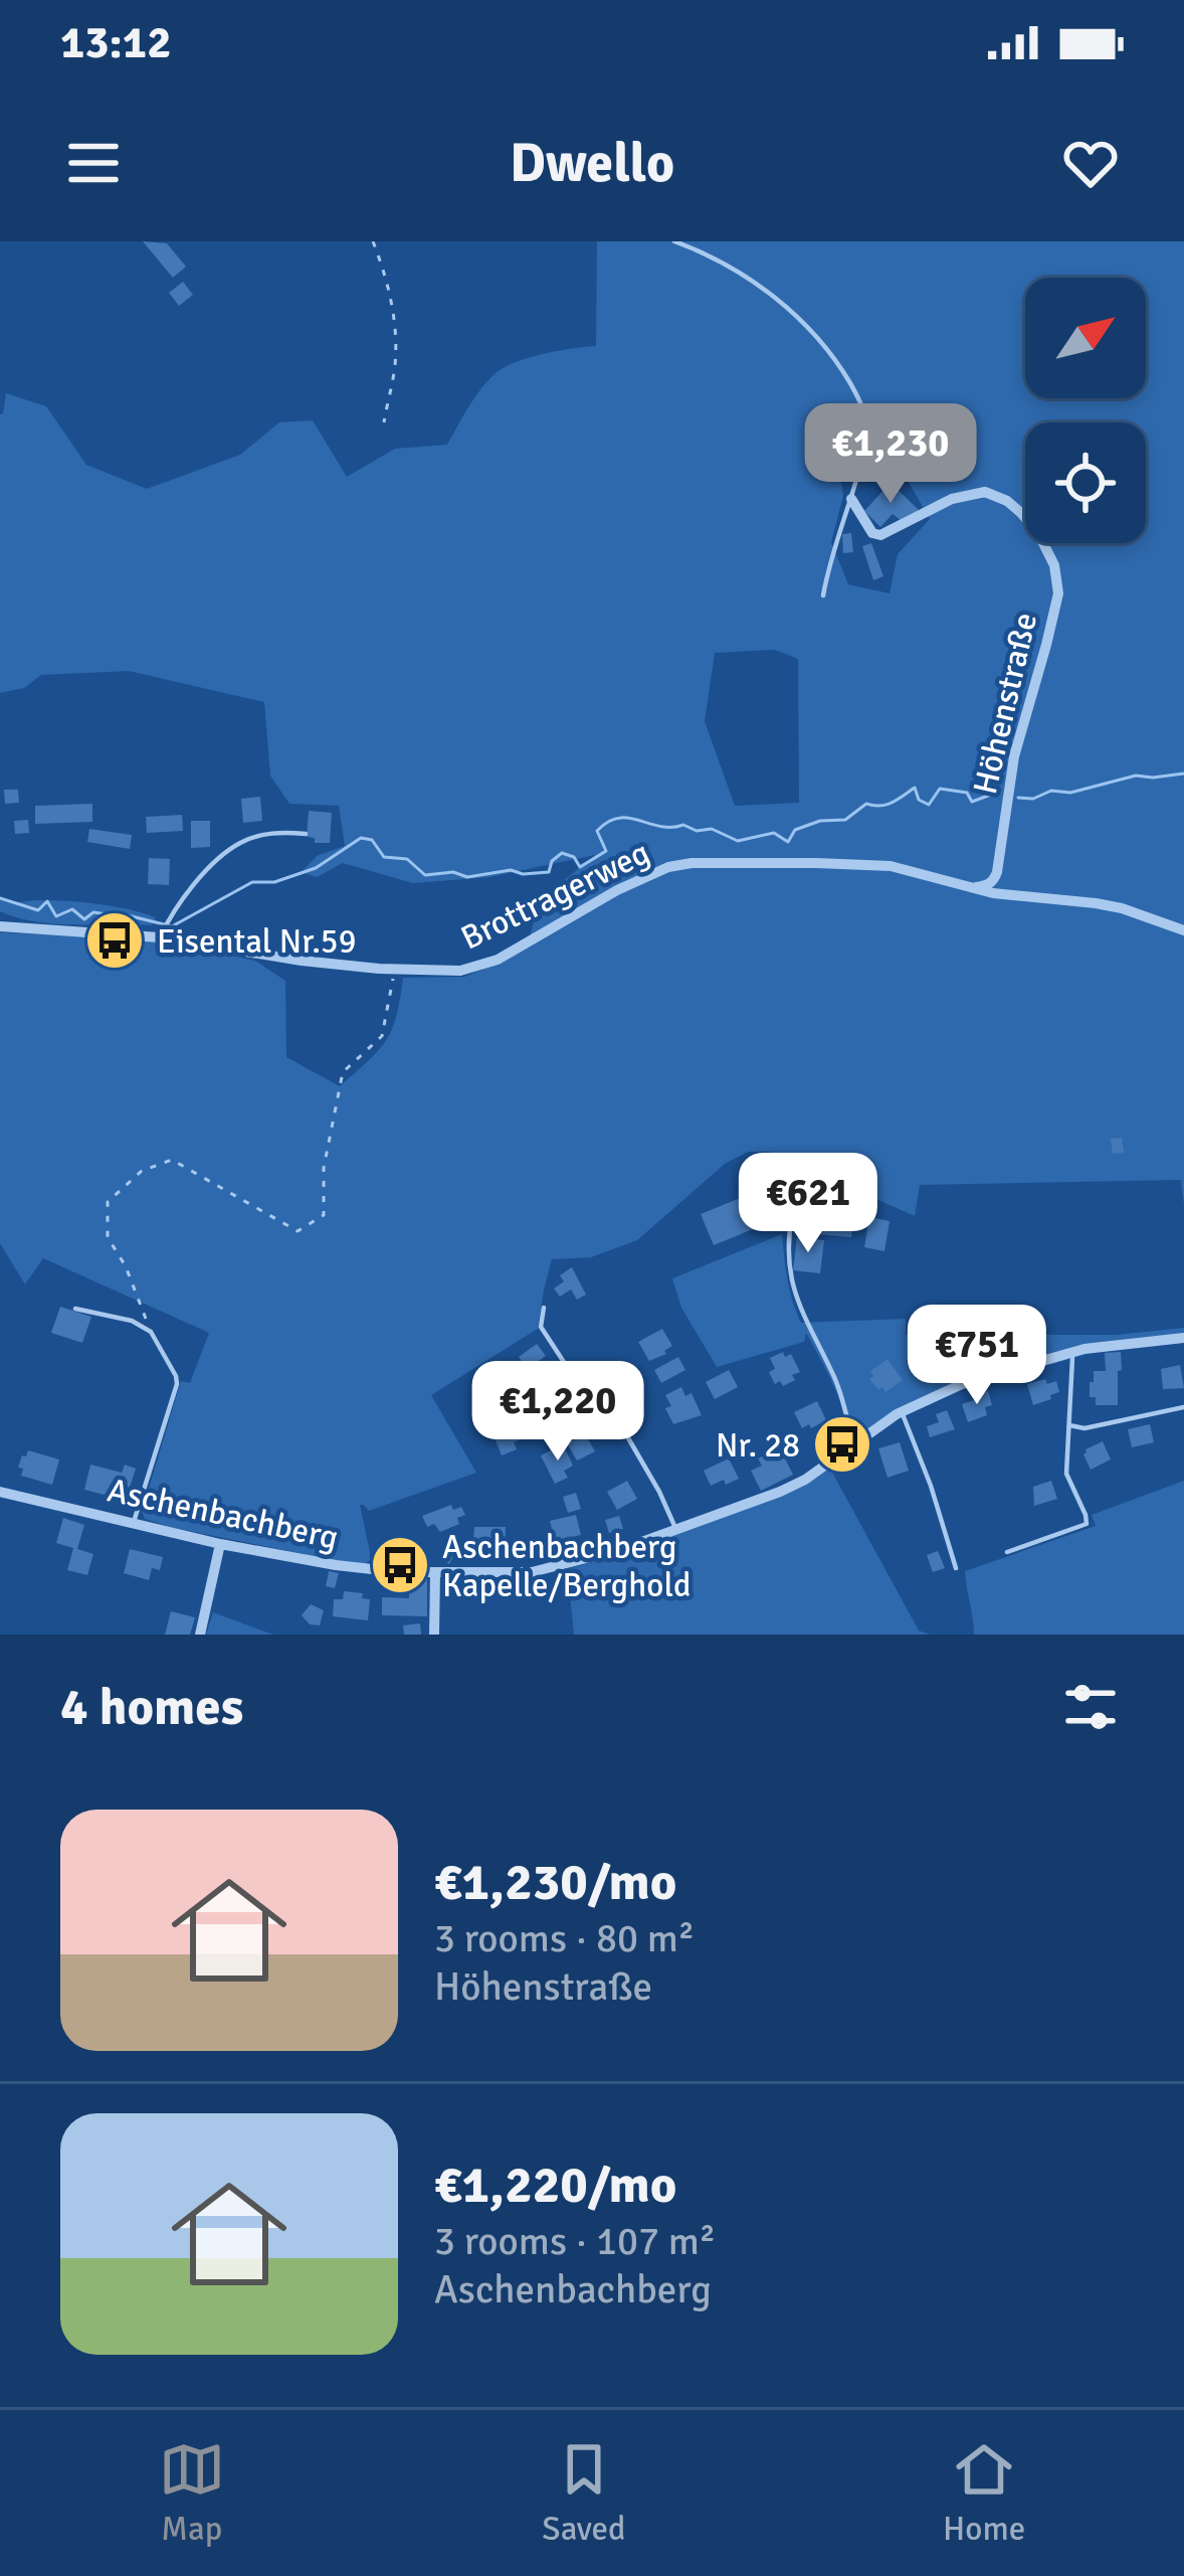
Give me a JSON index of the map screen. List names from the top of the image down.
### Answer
{
  "streets": {
    "street": ["Höhenstraße", "Brottragerweg", "Aschenbachberg"]
  },
  "crossings": [
    ["Höhenstraße", "Brottragerweg"]
  ],
  "places": {
    "bus stop": ["Eisental Nr.59", "Nr. 28", "Aschenbachberg Kapelle/Berghold"]
  },
  "north": "top right",
  "page": {
    "status": "13:12",
    "header": "Dwello",
    "price": [
      "€1,230",
      "€621",
      "€751",
      "€1,220"
    ],
    "heading": "4 homes",
    "list": [
      {
        "name": "€1,230/mo",
        "note": "3 rooms · 80 m² · Höhenstraße"
      },
      {
        "name": "€1,220/mo",
        "note": "3 rooms · 107 m² · Aschenbachberg"
      }
    ],
    "tabs": ["Map", "Saved", "Home"]
  }
}
